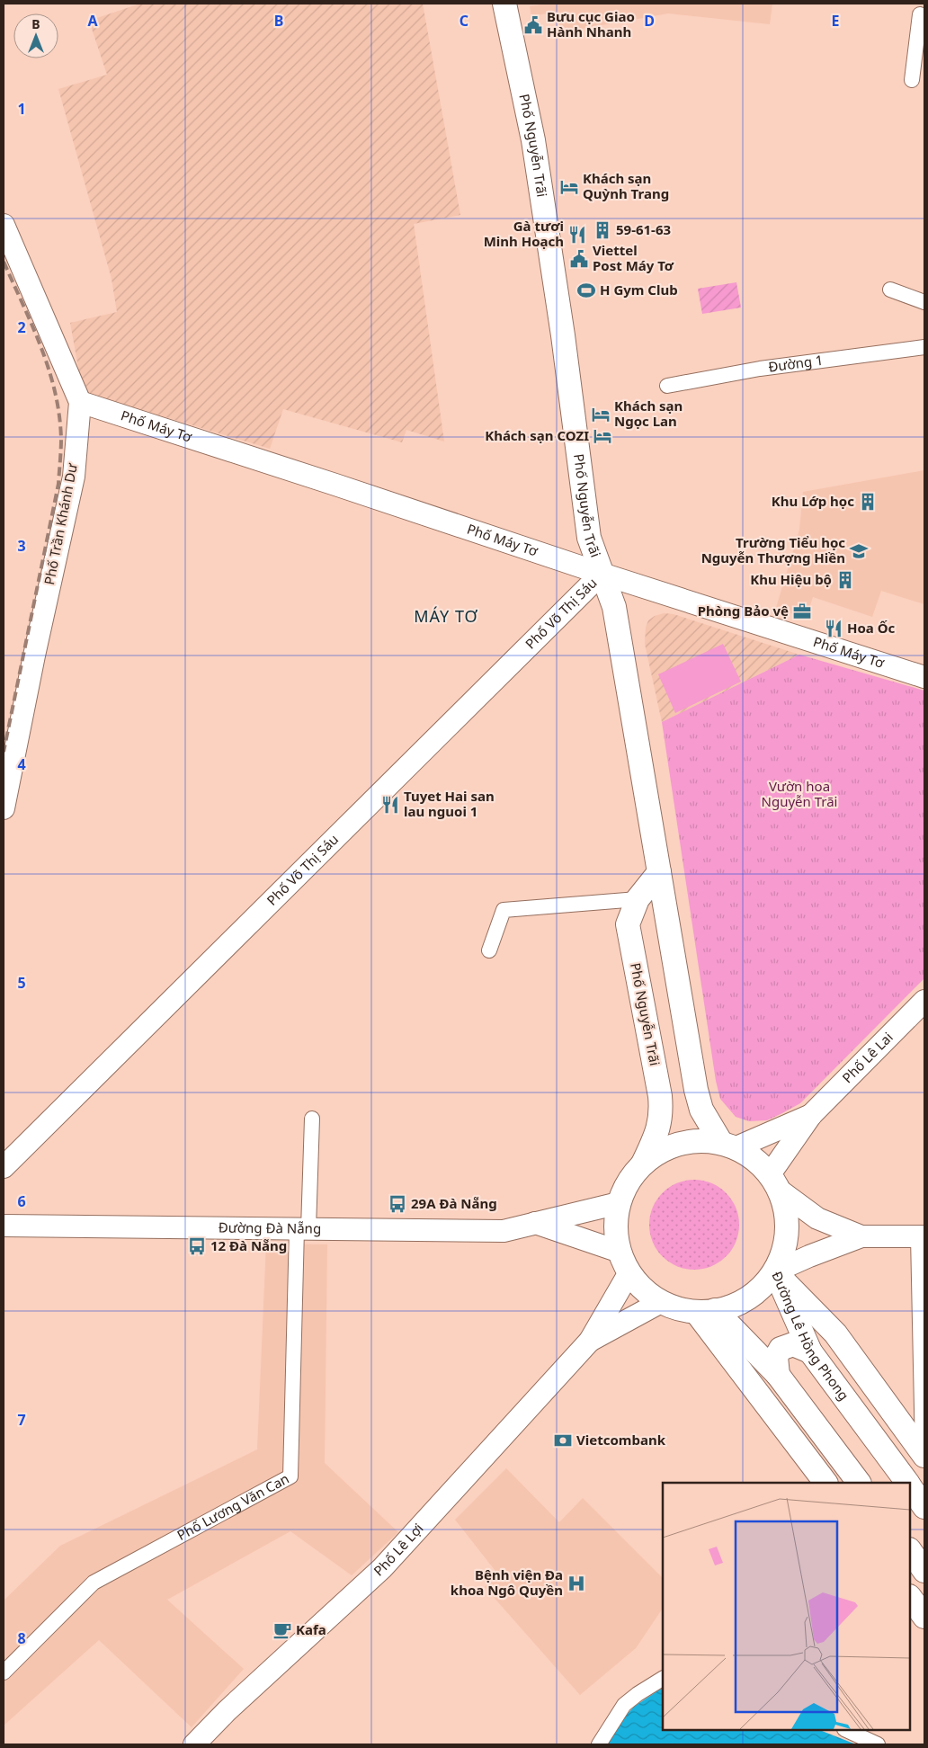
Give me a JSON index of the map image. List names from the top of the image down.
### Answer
{
  "streets": {
    "main road": ["Phố Nguyễn Trãi", "Đường Lê Hồng Phong"],
    "street": [
      "Đường 1",
      "Phố Máy Tơ",
      "Phố Trần Khánh Dư",
      "Phố Võ Thị Sáu",
      "Phố Lê Lai",
      "Đường Đà Nẵng",
      "Phố Lương Văn Can",
      "Phố Lê Lợi"
    ]
  },
  "crossings": [
    ["Phố Nguyễn Trãi", "Phố Máy Tơ"],
    ["Phố Nguyễn Trãi", "Phố Võ Thị Sáu"],
    ["Phố Nguyễn Trãi", "Phố Lê Lai"],
    ["Phố Máy Tơ", "Phố Trần Khánh Dư"],
    ["Phố Máy Tơ", "Phố Võ Thị Sáu"],
    ["Đường Đà Nẵng", "Phố Lương Văn Can"]
  ],
  "districts": ["MÁY TƠ"],
  "parks": ["Vườn hoa Nguyễn Trãi"],
  "places": {
    "public building": ["Bưu cục Giao Hành Nhanh", "Viettel Post Máy Tơ"],
    "hotel": ["Khách sạn Quỳnh Trang", "Khách sạn Ngọc Lan", "Khách sạn COZI"],
    "building": ["59-61-63", "Khu Lớp học", "Khu Hiệu bộ"],
    "restaurant": ["Gà tươi Minh Hoạch", "Hoa Ốc", "Tuyet Hai san lau nguoi 1"],
    "sports": ["H Gym Club"],
    "school or university": ["Trường Tiểu học Nguyễn Thượng Hiền"],
    "office": ["Phòng Bảo vệ"],
    "bus stop": ["29A Đà Nẵng", "12 Đà Nẵng"],
    "bank": ["Vietcombank"],
    "hospital": ["Bệnh viện Đa khoa Ngô Quyền"],
    "cafe": ["Kafa"]
  },
  "north": "top",
  "grid": {
    "columns": [
      "A",
      "B",
      "C",
      "D",
      "E"
    ],
    "rows": [
      "1",
      "2",
      "3",
      "4",
      "5",
      "6",
      "7",
      "8"
    ]
  }
}
